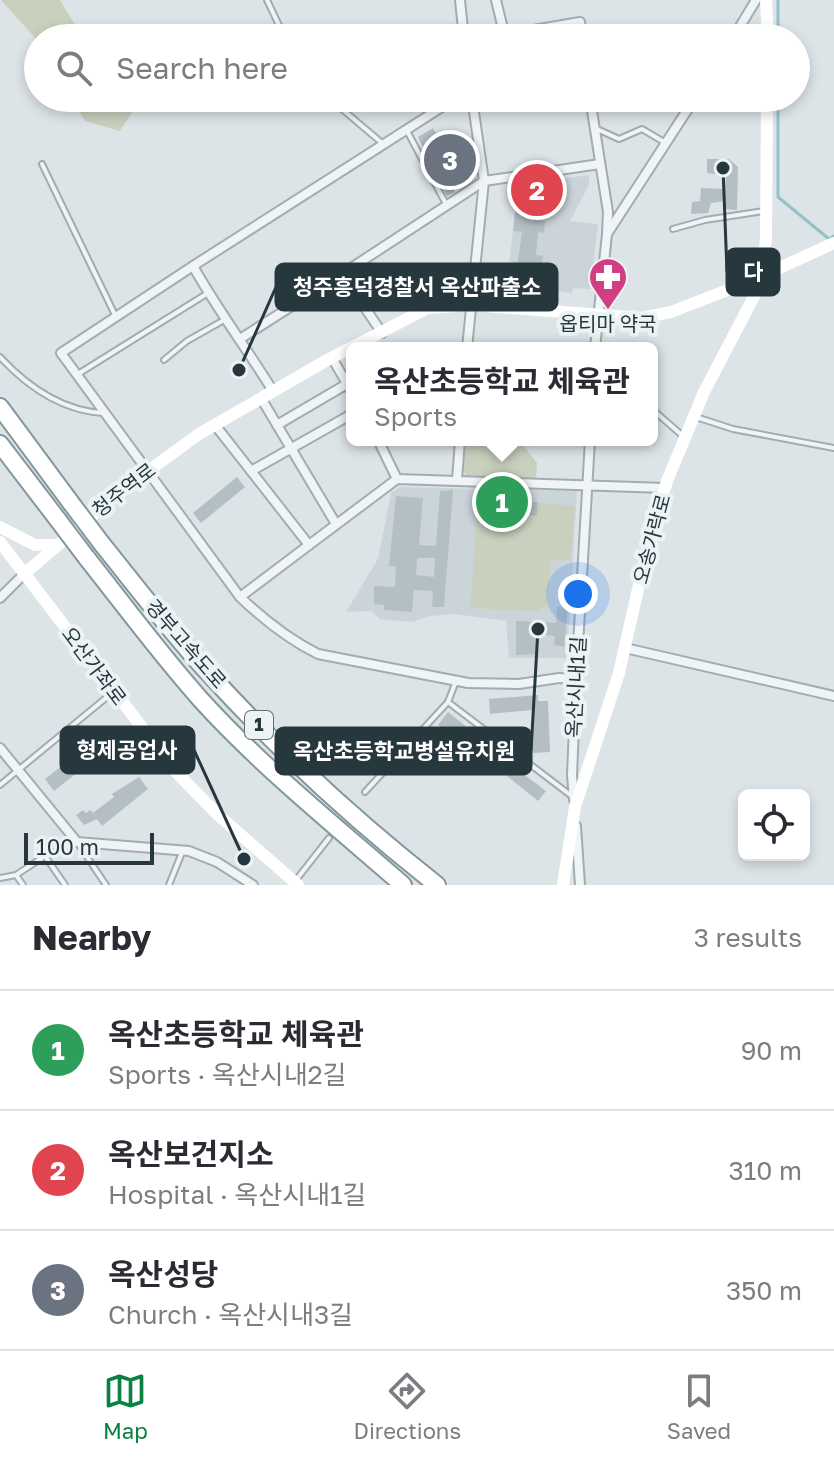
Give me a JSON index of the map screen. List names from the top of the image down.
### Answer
{
  "streets": {
    "highway": ["경부고속도로", "1"],
    "street": [
      "청주역로",
      "오송가락로",
      "오산가좌로",
      "옥산시내1길"
    ]
  },
  "crossings": [
    ["청주역로", "오송가락로"],
    ["청주역로", "오산가좌로"],
    ["오송가락로", "옥산시내1길"]
  ],
  "places": {
    "other": [
      "다",
      "청주흥덕경찰서 옥산파출소",
      "옥산초등학교병설유치원",
      "형제공업사"
    ],
    "pharmacy": ["옵티마 약국"]
  },
  "scale_bar": "100 m",
  "page": {
    "search": "Search here",
    "pins": ["3", "2", "1"],
    "popup": ["옥산초등학교 체육관", "Sports"],
    "scale": "100 m",
    "heading": ["Nearby", "3 results"],
    "list": [
      {
        "mark": "1",
        "name": "옥산초등학교 체육관",
        "note": "Sports · 옥산시내2길",
        "value": "90 m"
      },
      {
        "mark": "2",
        "name": "옥산보건지소",
        "note": "Hospital · 옥산시내1길",
        "value": "310 m"
      },
      {
        "mark": "3",
        "name": "옥산성당",
        "note": "Church · 옥산시내3길",
        "value": "350 m"
      }
    ],
    "nav": ["Map", "Directions", "Saved"]
  }
}
